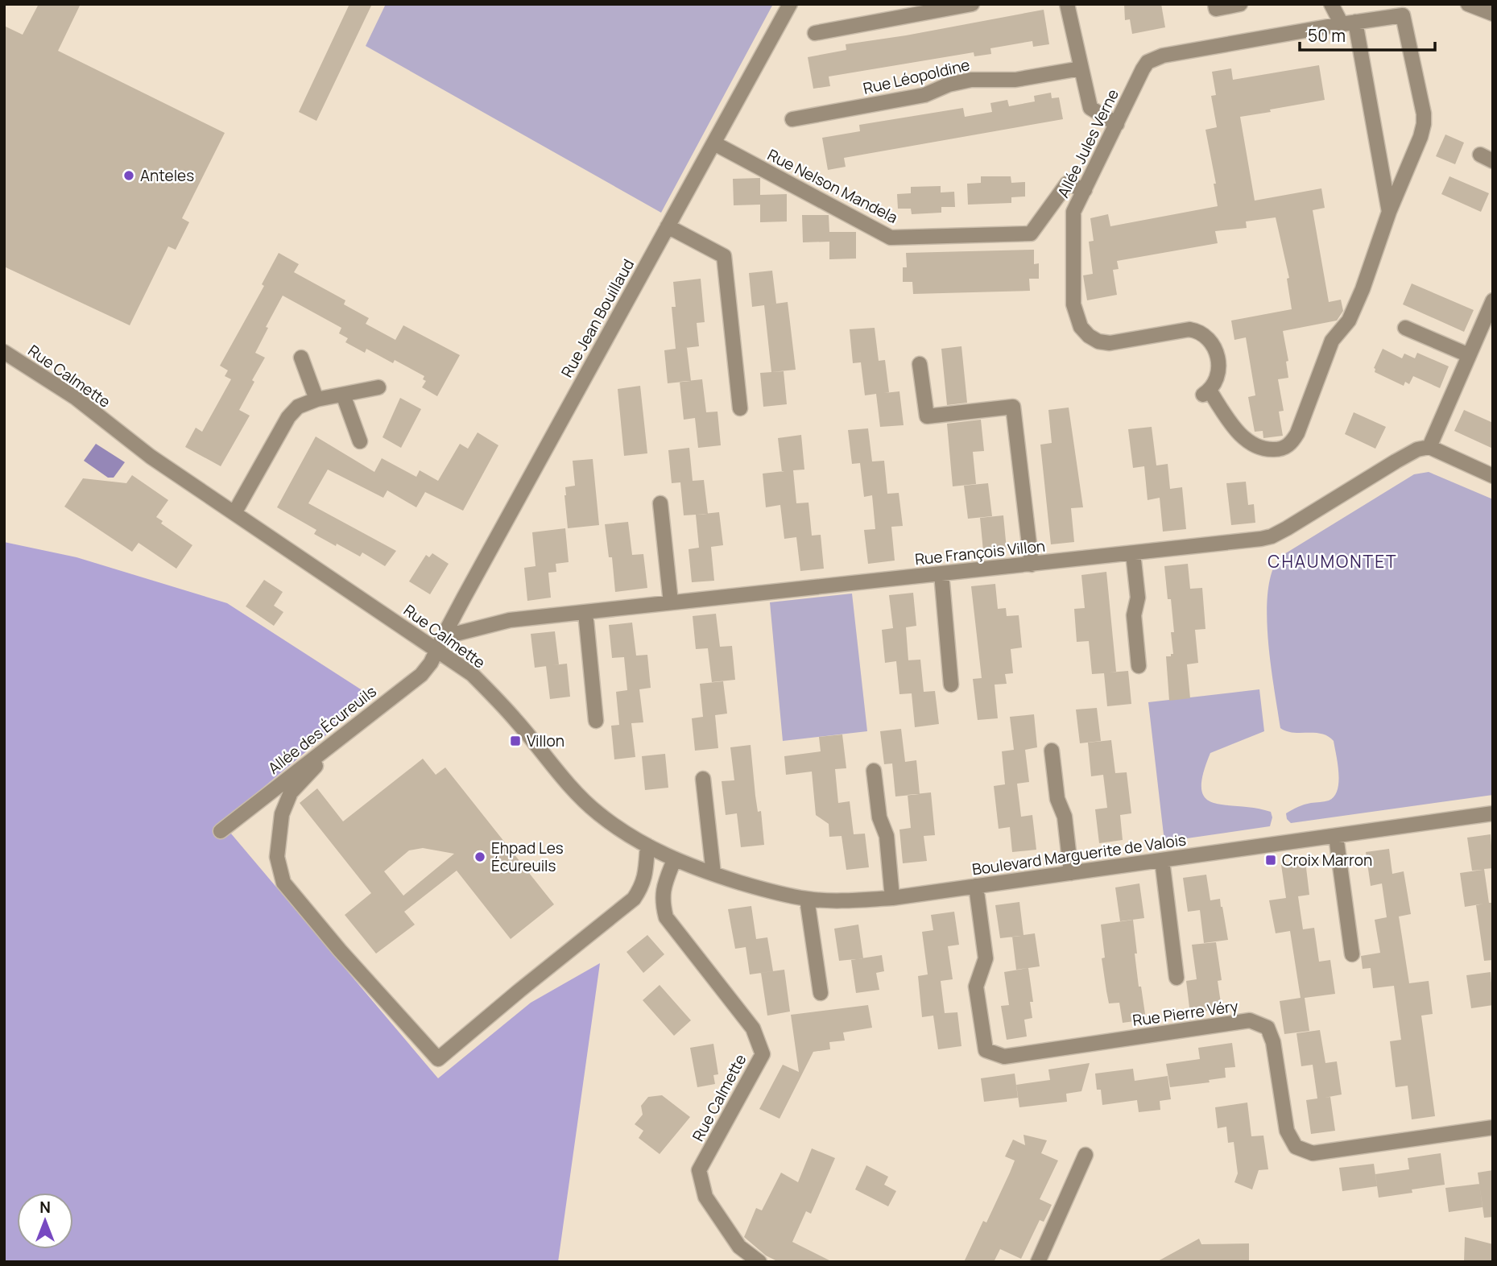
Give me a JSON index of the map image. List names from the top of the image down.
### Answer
{
  "streets": {
    "street": [
      "Rue Léopoldine",
      "Allée Jules Verne",
      "Rue Nelson Mandela",
      "Rue Jean Bouillaud",
      "Rue Calmette",
      "Rue François Villon",
      "Allée des Écureuils",
      "Boulevard Marguerite de Valois",
      "Rue Pierre Véry"
    ]
  },
  "crossings": [
    ["Allée Jules Verne", "Rue Nelson Mandela"],
    ["Rue Nelson Mandela", "Rue Jean Bouillaud"],
    ["Rue Jean Bouillaud", "Rue Calmette"],
    ["Rue Jean Bouillaud", "Rue François Villon"],
    ["Rue Jean Bouillaud", "Allée des Écureuils"],
    ["Rue Calmette", "Rue François Villon"],
    ["Rue Calmette", "Allée des Écureuils"],
    ["Rue Calmette", "Boulevard Marguerite de Valois"],
    ["Rue François Villon", "Allée des Écureuils"],
    ["Boulevard Marguerite de Valois", "Rue Pierre Véry"]
  ],
  "districts": ["CHAUMONTET"],
  "places": {
    "other": ["Anteles", "Ehpad Les Écureuils"],
    "transit": ["Villon", "Croix Marron"]
  },
  "scale_bar": "50 m",
  "north": "top"
}
